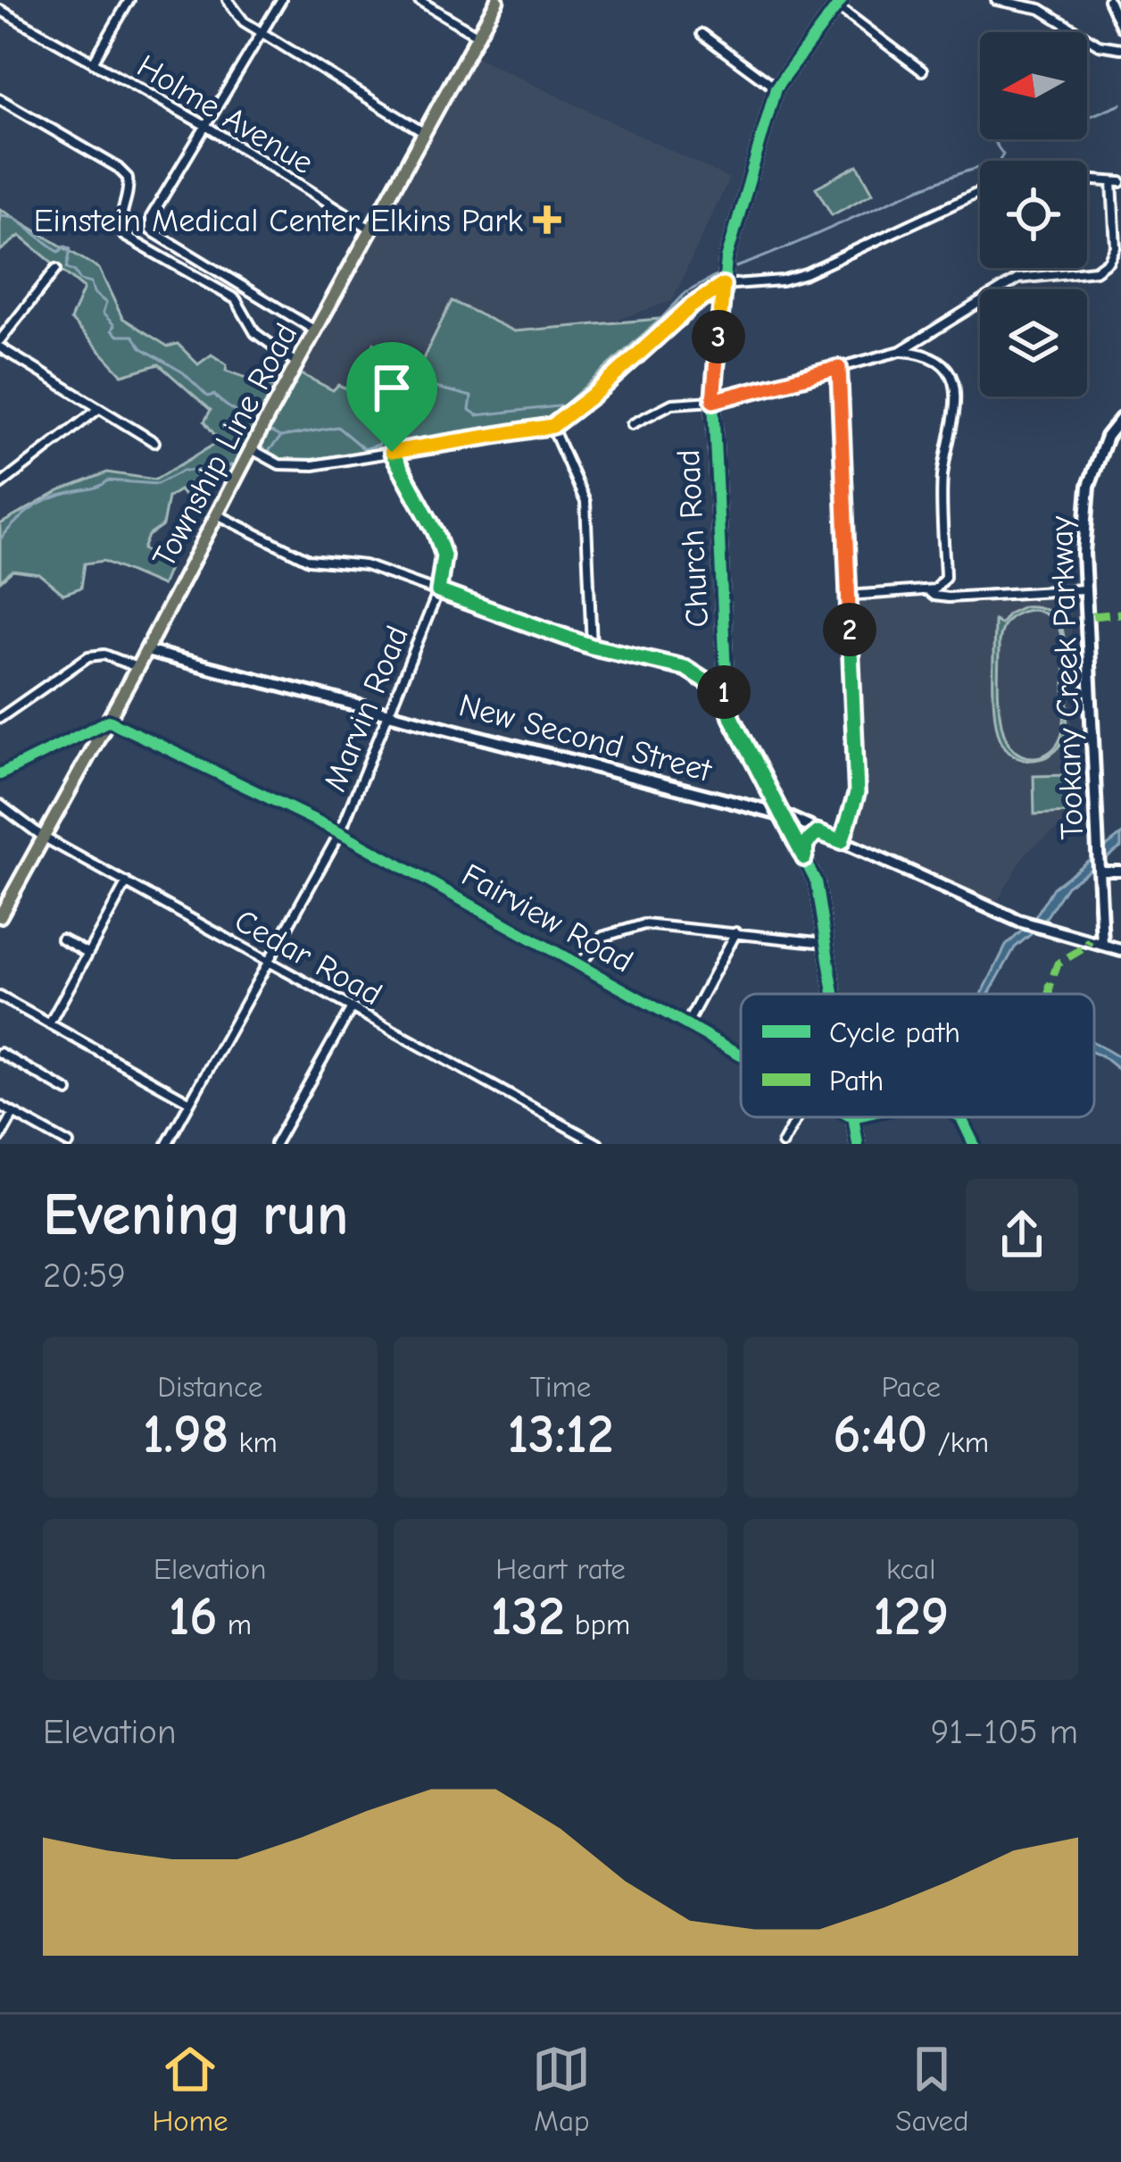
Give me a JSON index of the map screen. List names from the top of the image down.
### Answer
{
  "streets": {
    "main road": ["Township Line Road"],
    "street": [
      "Holme Avenue",
      "Church Road",
      "Tookany Creek Parkway",
      "Marvin Road",
      "New Second Street",
      "Fairview Road",
      "Cedar Road"
    ]
  },
  "crossings": [
    ["Holme Avenue", "Township Line Road"],
    ["Township Line Road", "New Second Street"],
    ["Township Line Road", "Fairview Road"],
    ["Township Line Road", "Cedar Road"],
    ["Church Road", "New Second Street"],
    ["Tookany Creek Parkway", "New Second Street"],
    ["Marvin Road", "New Second Street"],
    ["Marvin Road", "Fairview Road"],
    ["Marvin Road", "Cedar Road"]
  ],
  "places": {
    "health": ["Einstein Medical Center Elkins Park"]
  },
  "legend": ["Cycle path", "Path"],
  "north": "left",
  "page": {
    "pins": ["3", "2", "1"],
    "heading": ["Evening run", "20:59"],
    "stats": [
      ["Distance", "1.98 km"],
      ["Time", "13:12"],
      ["Pace", "6:40 /km"],
      ["Elevation", "16 m"],
      ["Heart rate", "132 bpm"],
      ["kcal", "129"]
    ],
    "chart": ["Elevation", "91–105 m"],
    "tabs": ["Home", "Map", "Saved"]
  }
}
